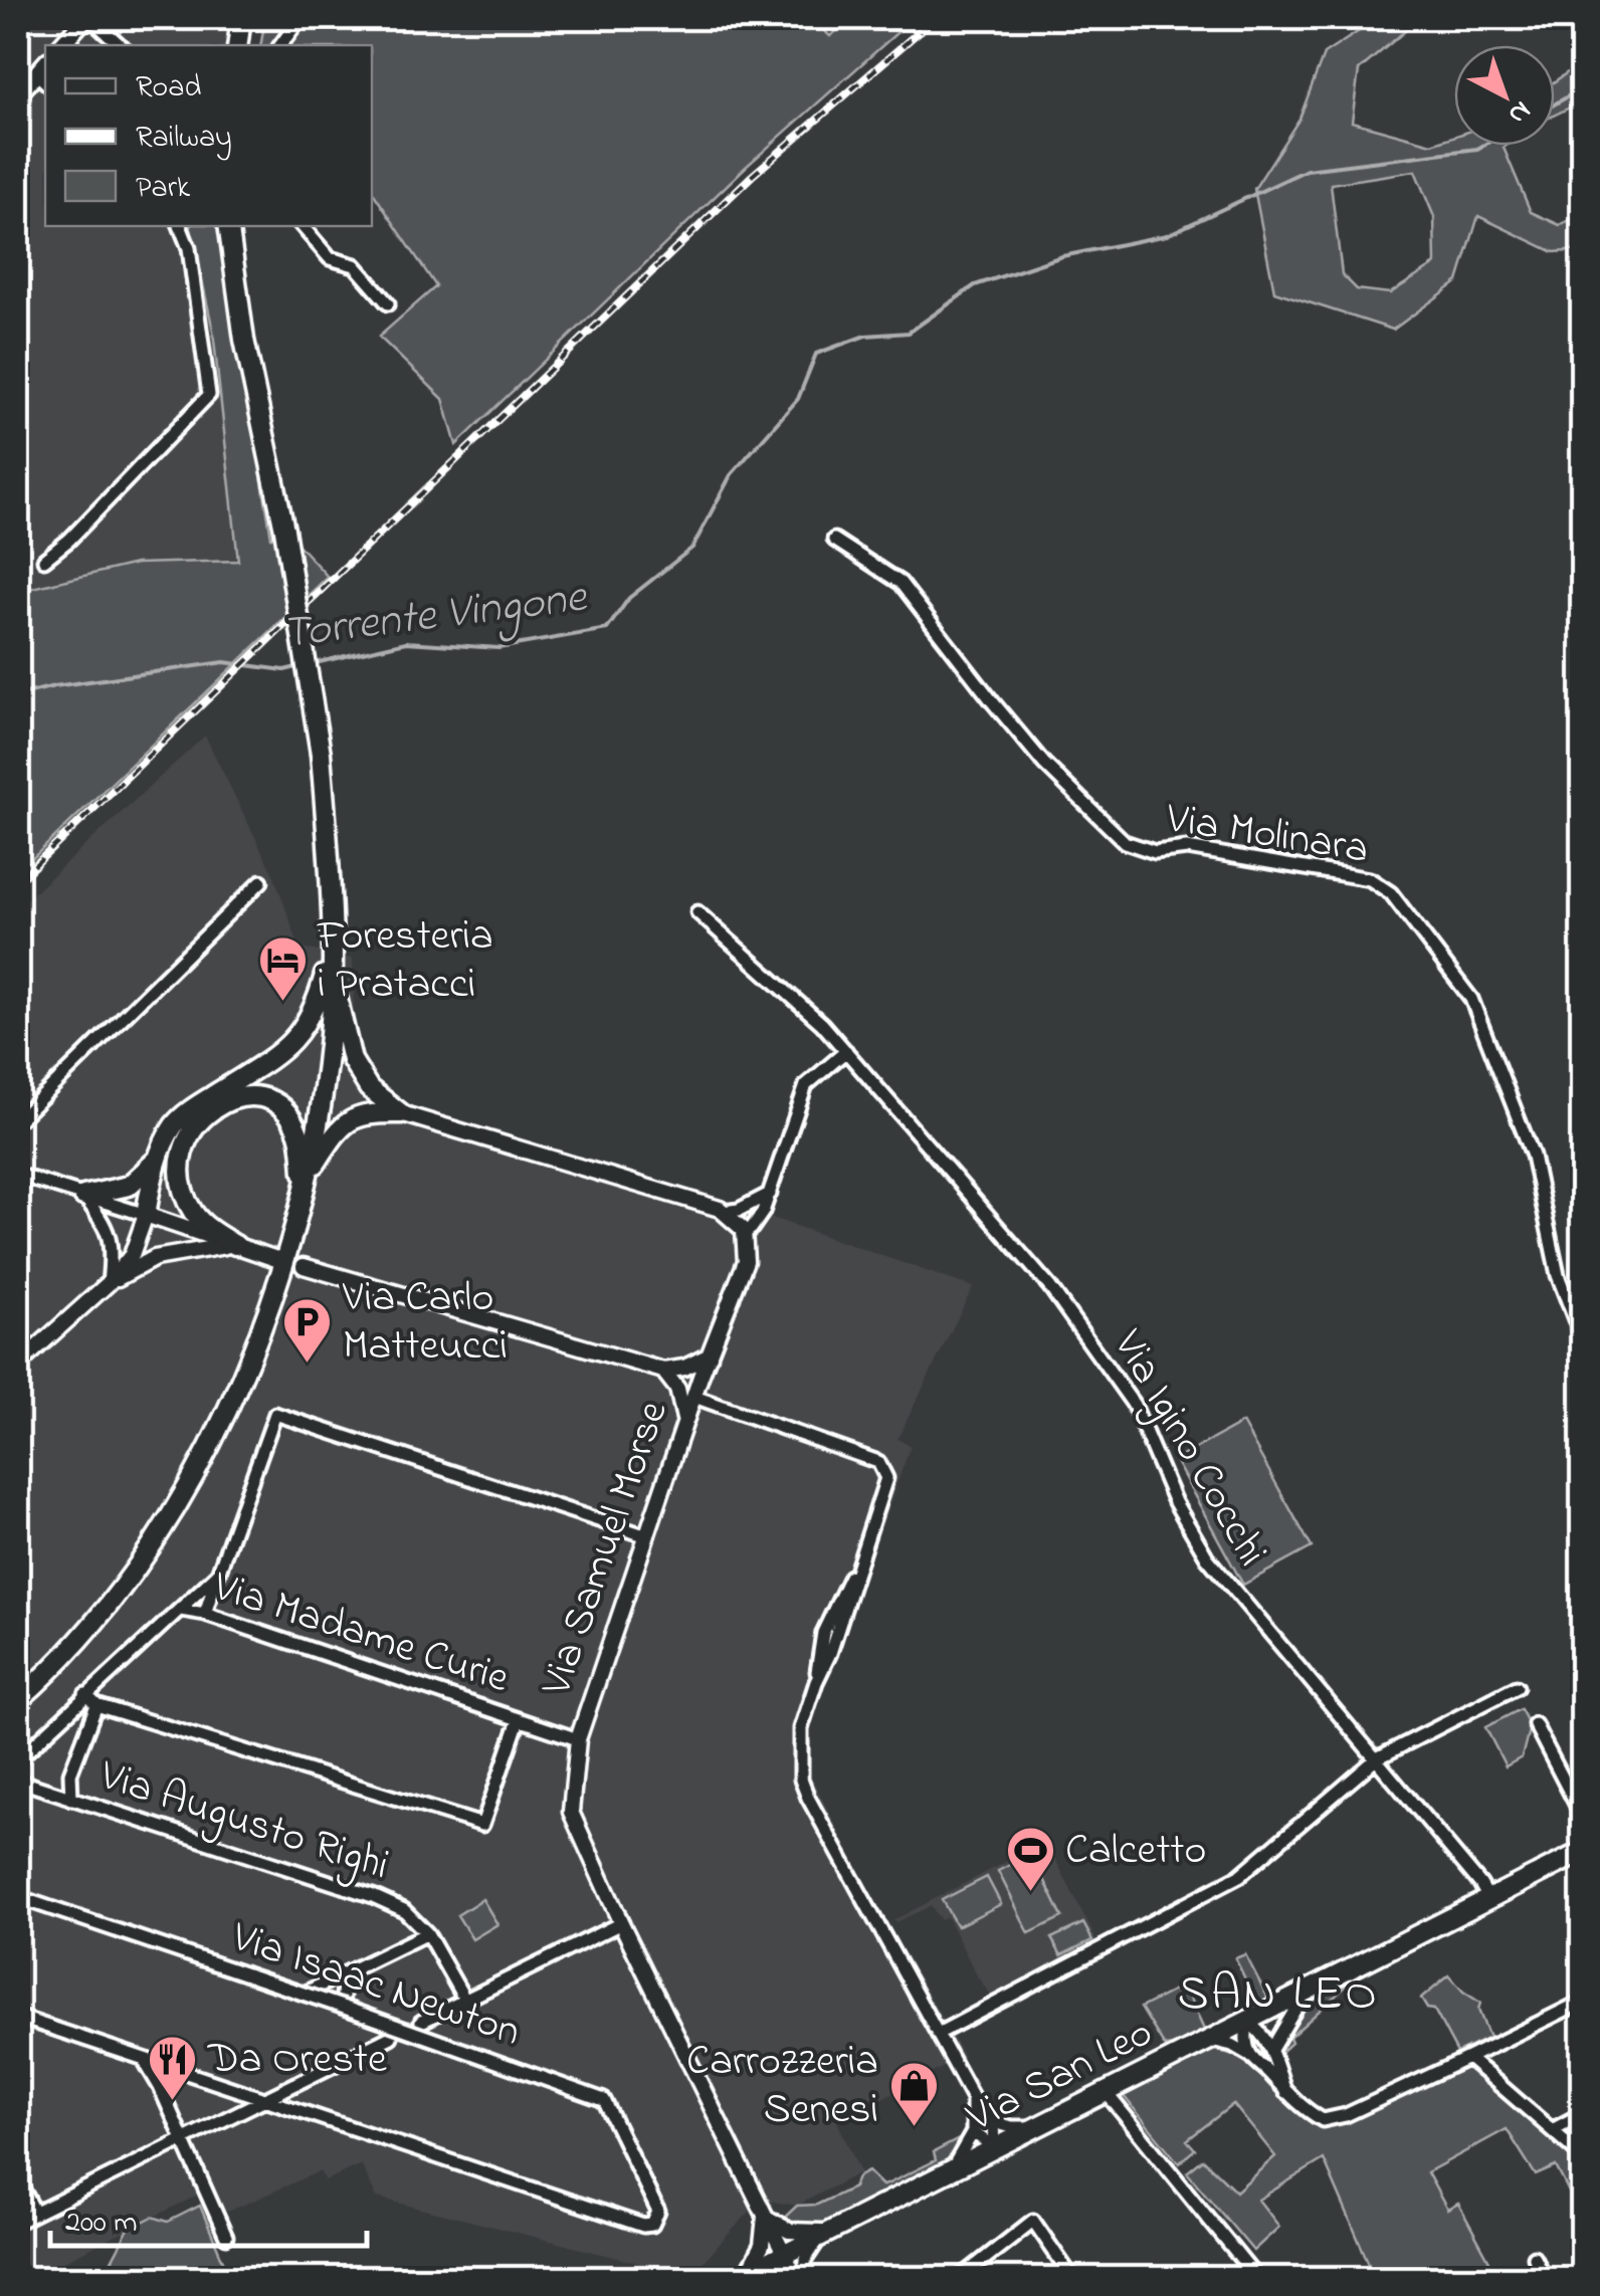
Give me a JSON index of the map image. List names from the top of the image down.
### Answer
{
  "streets": {
    "main road": ["Via San Leo"],
    "street": [
      "Via Molinara",
      "Via Igino Cocchi",
      "Via Samuel Morse",
      "Via Madame Curie",
      "Via Augusto Righi",
      "Via Isaac Newton"
    ]
  },
  "crossings": [
    ["Via Igino Cocchi", "Via San Leo"],
    ["Via Samuel Morse", "Via Madame Curie"],
    ["Via Samuel Morse", "Via San Leo"]
  ],
  "districts": ["SAN LEO"],
  "water": ["Torrente Vingone"],
  "places": {
    "hotel": ["Foresteria i Pratacci"],
    "parking": ["Via Carlo Matteucci"],
    "sports": ["Calcetto"],
    "restaurant": ["Da Oreste"],
    "shop": ["Carrozzeria Senesi"]
  },
  "legend": ["Road", "Railway", "Park"],
  "scale_bar": "200 m",
  "north": "bottom right"
}
